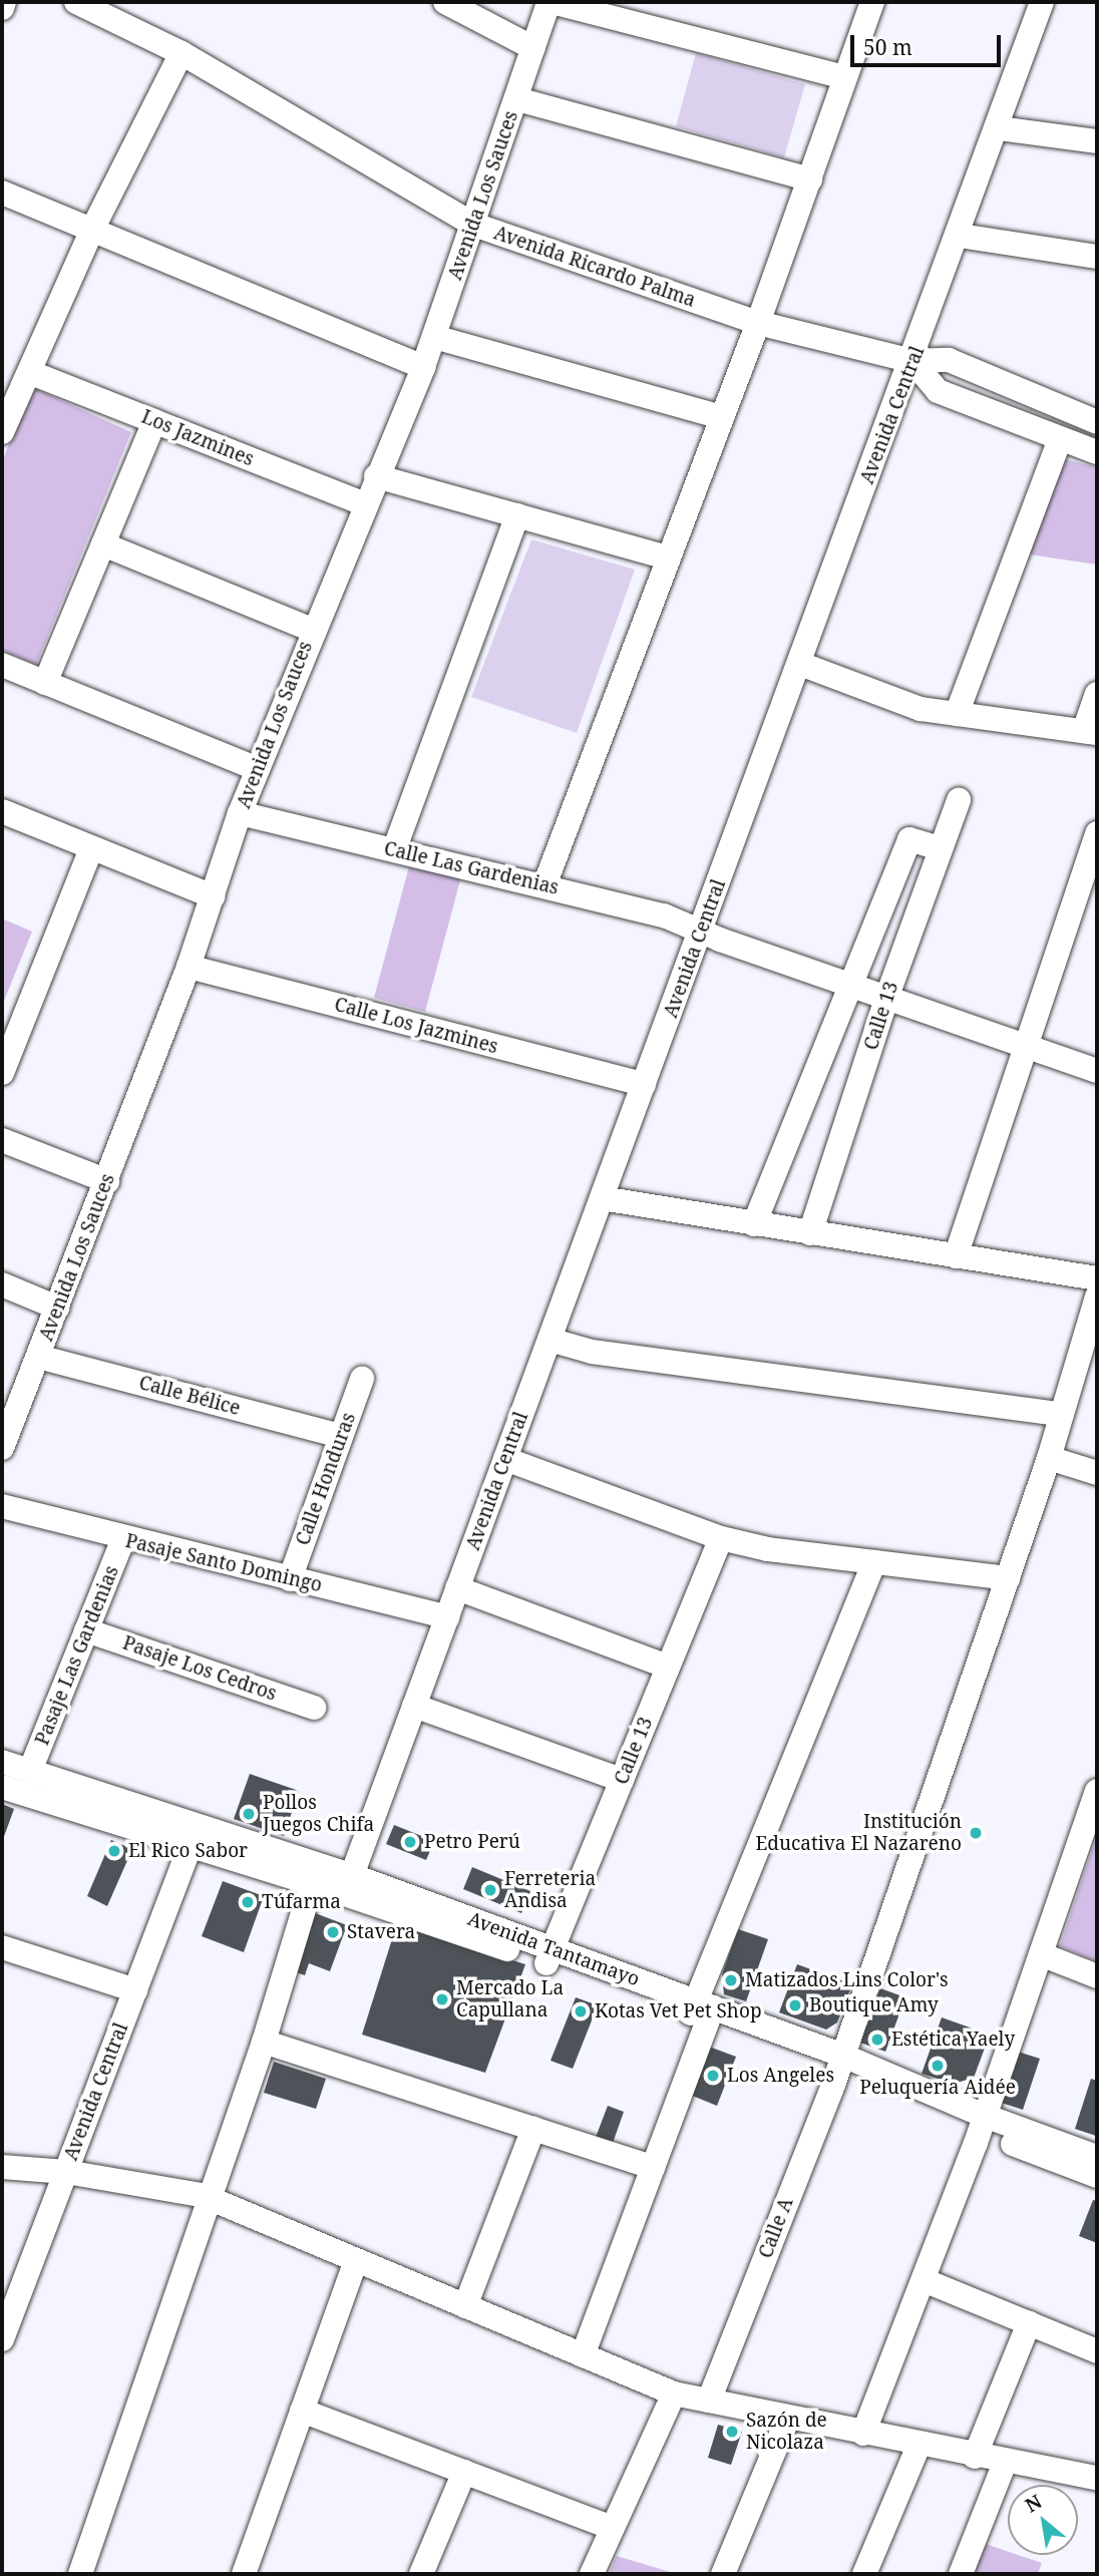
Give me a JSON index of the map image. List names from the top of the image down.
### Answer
{
  "streets": {
    "street": [
      "Avenida Los Sauces",
      "Avenida Ricardo Palma",
      "Avenida Central",
      "Los Jazmines",
      "Calle Las Gardenias",
      "Calle 13",
      "Calle Los Jazmines",
      "Calle Bélice",
      "Calle Honduras",
      "Pasaje Santo Domingo",
      "Pasaje Las Gardenias",
      "Pasaje Los Cedros",
      "Avenida Tantamayo",
      "Calle A"
    ]
  },
  "crossings": [
    ["Avenida Los Sauces", "Avenida Ricardo Palma"],
    ["Avenida Los Sauces", "Los Jazmines"],
    ["Avenida Los Sauces", "Calle Las Gardenias"],
    ["Avenida Los Sauces", "Calle Los Jazmines"],
    ["Avenida Los Sauces", "Calle Bélice"],
    ["Avenida Ricardo Palma", "Avenida Central"],
    ["Avenida Central", "Calle Las Gardenias"],
    ["Avenida Central", "Calle Los Jazmines"],
    ["Avenida Central", "Pasaje Santo Domingo"],
    ["Avenida Central", "Avenida Tantamayo"],
    ["Calle Las Gardenias", "Calle 13"],
    ["Calle 13", "Avenida Tantamayo"],
    ["Calle Bélice", "Calle Honduras"],
    ["Calle Honduras", "Pasaje Santo Domingo"],
    ["Pasaje Santo Domingo", "Pasaje Las Gardenias"],
    ["Pasaje Las Gardenias", "Pasaje Los Cedros"],
    ["Pasaje Las Gardenias", "Avenida Tantamayo"],
    ["Avenida Tantamayo", "Calle A"]
  ],
  "places": [
    "Pollos Juegos Chifa",
    "Institución Educativa El Nazareno",
    "Petro Perú",
    "El Rico Sabor",
    "Ferreteria Andisa",
    "Túfarma",
    "Stavera",
    "Matizados Lins Color's",
    "Mercado La Capullana",
    "Boutique Amy",
    "Kotas Vet Pet Shop",
    "Estética Yaely",
    "Peluquería Aidée",
    "Los Angeles",
    "Sazón de Nicolaza"
  ],
  "scale_bar": "50 m",
  "north": "top left"
}
